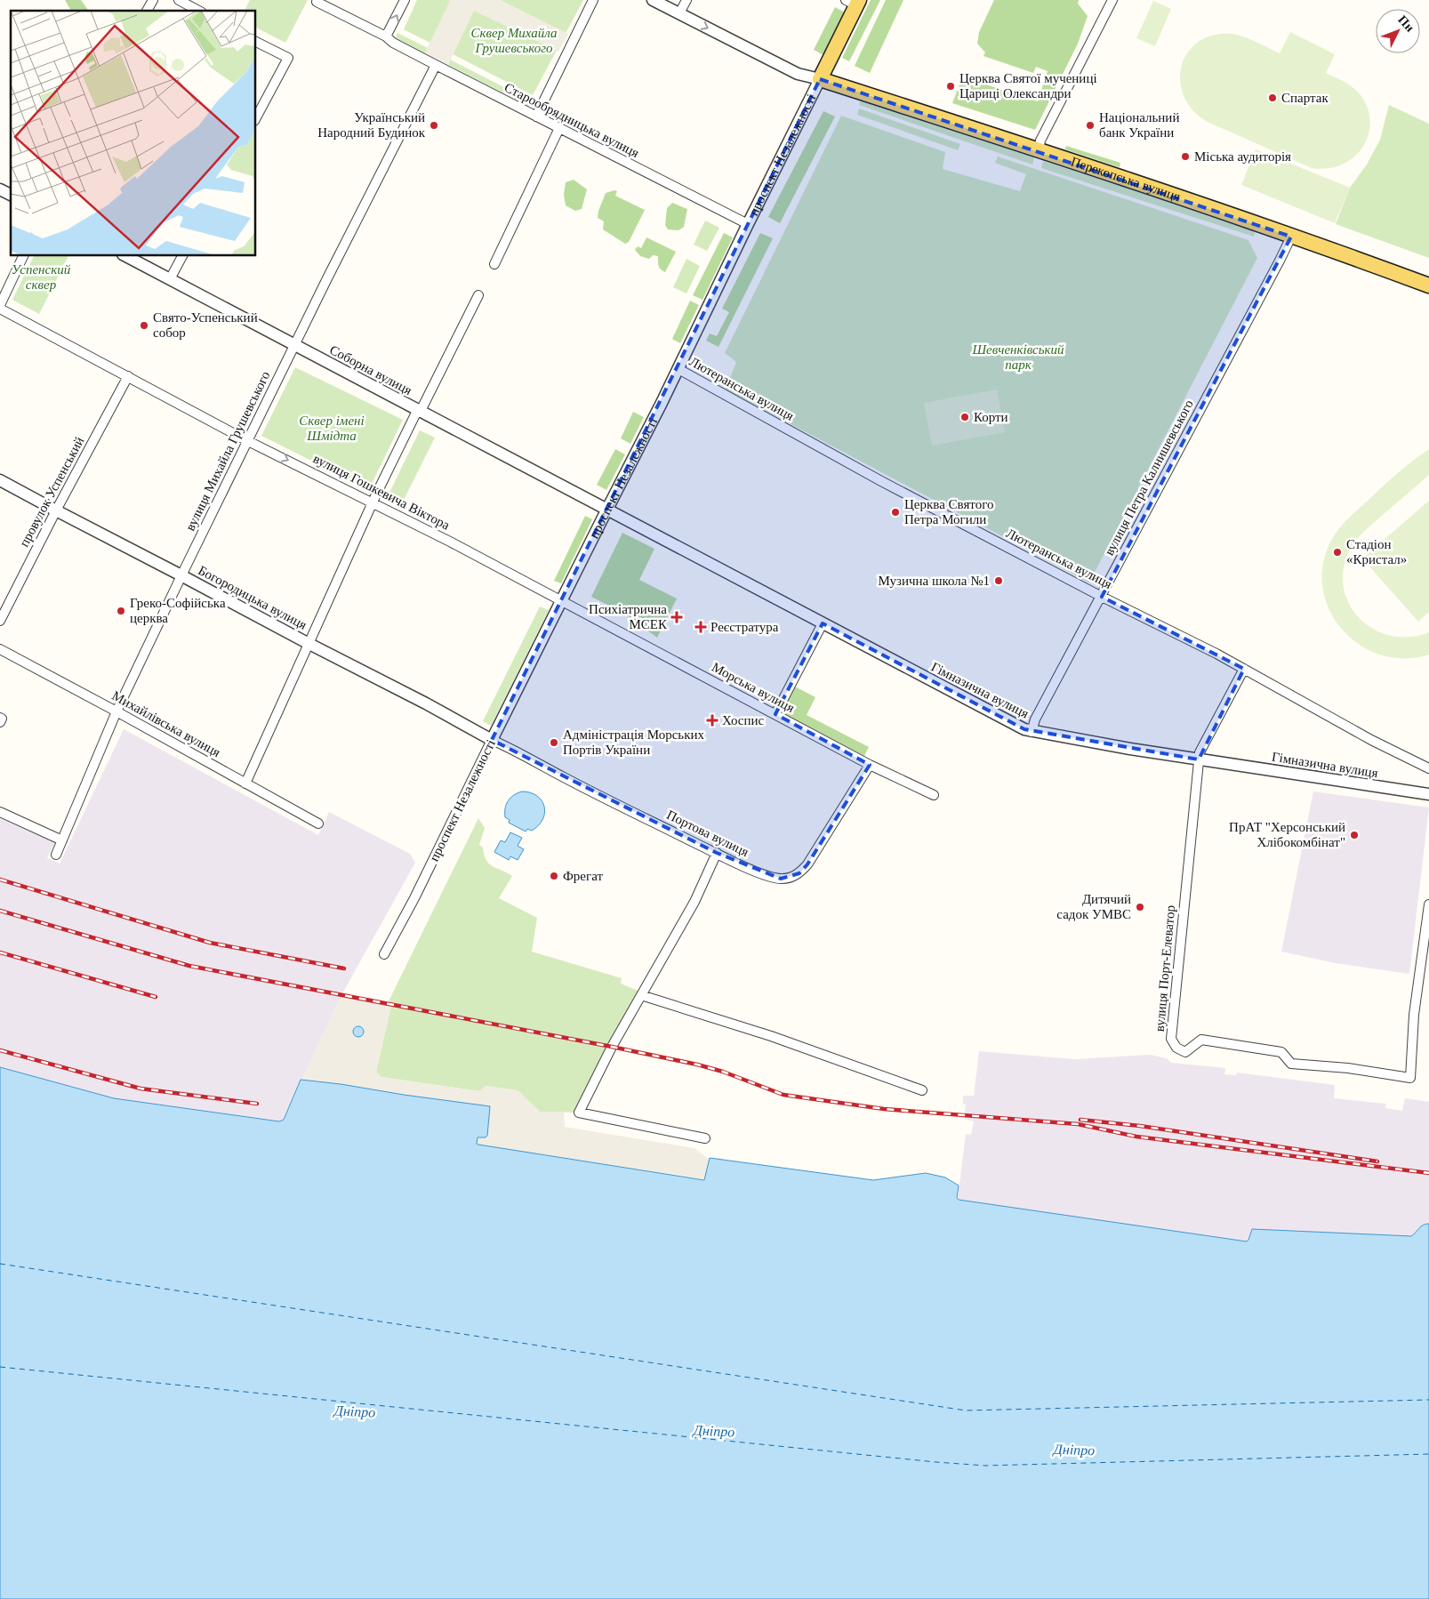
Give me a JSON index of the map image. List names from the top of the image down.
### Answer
{
  "streets": {
    "main road": ["проспект Незалежності", "Перекопська вулиця"],
    "street": [
      "Старообрядницька вулиця",
      "Соборна вулиця",
      "Лютеранська вулиця",
      "вулиця Михайла Грушевського",
      "вулиця Петра Калнишевського",
      "провулок Успенський",
      "вулиця Гошкевича Віктора",
      "Богородицька вулиця",
      "Морська вулиця",
      "Гімназична вулиця",
      "Михайлівська вулиця",
      "Портова вулиця",
      "вулиця Порт-Елеватор"
    ]
  },
  "crossings": [
    ["Старообрядницька вулиця", "проспект Незалежності"],
    ["Старообрядницька вулиця", "вулиця Михайла Грушевського"],
    ["проспект Незалежності", "Перекопська вулиця"],
    ["проспект Незалежності", "Соборна вулиця"],
    ["проспект Незалежності", "Лютеранська вулиця"],
    ["проспект Незалежності", "вулиця Гошкевича Віктора"],
    ["проспект Незалежності", "Богородицька вулиця"],
    ["проспект Незалежності", "Морська вулиця"],
    ["проспект Незалежності", "Гімназична вулиця"],
    ["проспект Незалежності", "Портова вулиця"],
    ["Перекопська вулиця", "вулиця Петра Калнишевського"],
    ["Соборна вулиця", "вулиця Михайла Грушевського"],
    ["Соборна вулиця", "Гімназична вулиця"],
    ["Лютеранська вулиця", "вулиця Петра Калнишевського"],
    ["Лютеранська вулиця", "вулиця Порт-Елеватор"],
    ["вулиця Михайла Грушевського", "вулиця Гошкевича Віктора"],
    ["вулиця Михайла Грушевського", "Богородицька вулиця"],
    ["вулиця Михайла Грушевського", "Михайлівська вулиця"],
    ["вулиця Петра Калнишевського", "Гімназична вулиця"],
    ["провулок Успенський", "вулиця Гошкевича Віктора"],
    ["провулок Успенський", "Богородицька вулиця"],
    ["вулиця Гошкевича Віктора", "Морська вулиця"],
    ["Богородицька вулиця", "Портова вулиця"],
    ["Морська вулиця", "Портова вулиця"],
    ["Гімназична вулиця", "вулиця Порт-Елеватор"]
  ],
  "water": ["Дніпро"],
  "parks": [
    "Сквер Михайла Грушевського",
    "Успенский сквер",
    "Шевченківський парк",
    "Сквер імені Шмідта"
  ],
  "places": {
    "other": [
      "Церква Святої мучениці Цариці Олександри",
      "Спартак",
      "Український Народний Будинок",
      "Національний банк України",
      "Міська аудиторія",
      "Свято-Успенський собор",
      "Корти",
      "Церква Святого Петра Могили",
      "Стадіон «Кристал»",
      "Музична школа №1",
      "Греко-Софійська церква",
      "Адміністрація Морських Портів України",
      "ПрАТ \"Херсонський Хлібокомбінат\"",
      "Фрегат",
      "Дитячий садок УМВС"
    ],
    "health": ["Психіатрична МСЕК", "Реєстратура", "Хоспис"]
  },
  "north": "top right"
}
